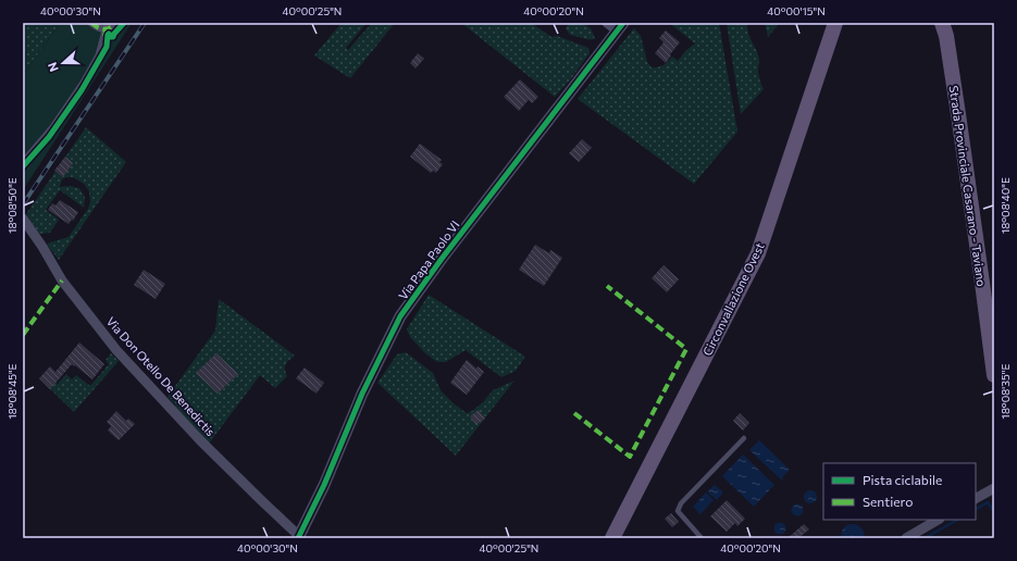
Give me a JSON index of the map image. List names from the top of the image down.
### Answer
{
  "streets": {
    "main road": ["Strada Provinciale Casarano - Taviano", "Circonvallazione Ovest"],
    "street": ["Via Papa Paolo VI", "Via Don Otello De Benedictis"]
  },
  "crossings": [
    ["Via Papa Paolo VI", "Via Don Otello De Benedictis"]
  ],
  "legend": ["Pista ciclabile", "Sentiero"],
  "north": "left",
  "coordinates": [
    "40°00'30\"N",
    "40°00'25\"N",
    "40°00'20\"N",
    "40°00'15\"N",
    "18°08'40\"E",
    "18°08'50\"E",
    "18°08'35\"E",
    "18°08'45\"E"
  ]
}
